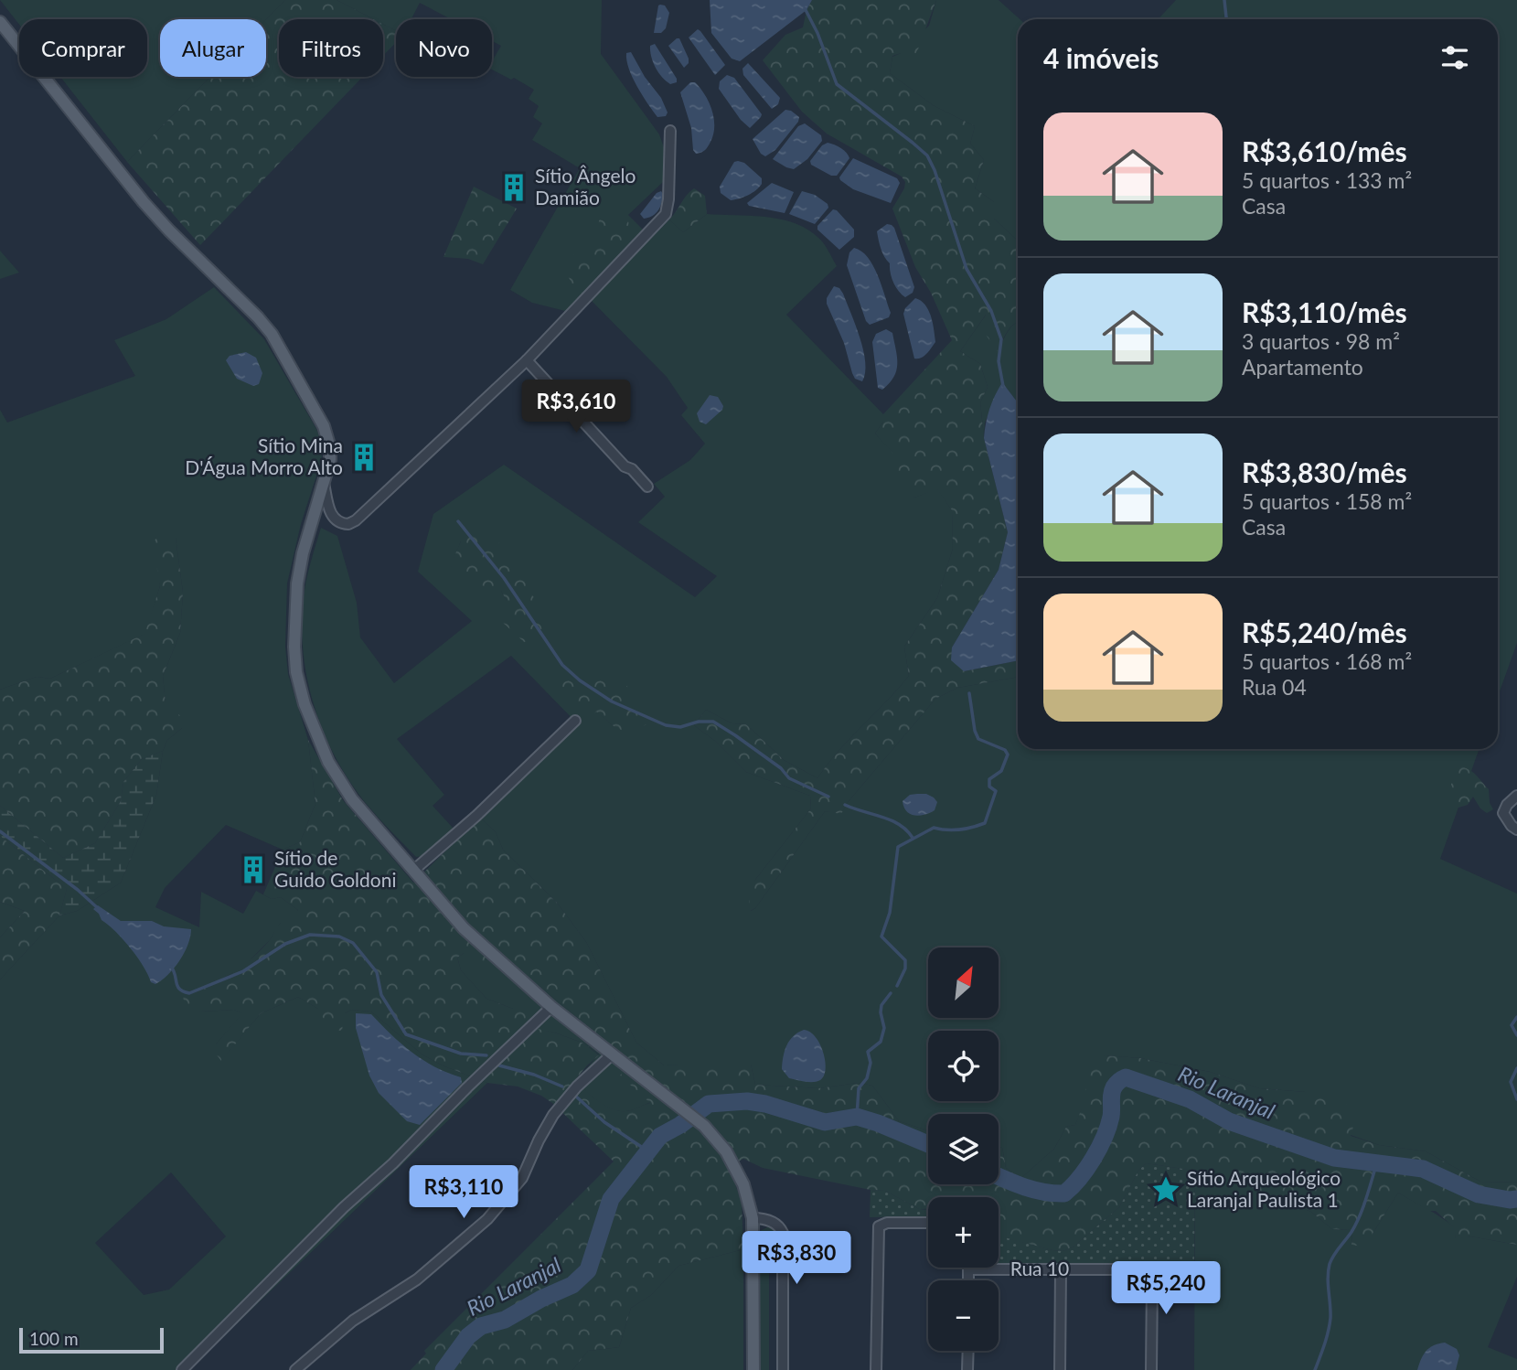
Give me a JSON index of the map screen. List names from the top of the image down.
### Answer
{
  "streets": {
    "street": ["Rua 10"]
  },
  "water": ["Rio Laranjal"],
  "places": {
    "building": ["Sítio Ângelo Damião", "Sítio Mina D'Água Morro Alto", "Sítio de Guido Goldoni"],
    "place": ["Sítio Arqueológico Laranjal Paulista 1"]
  },
  "scale_bar": "100 m",
  "north": "top right",
  "page": {
    "chip": [
      "Comprar",
      "Alugar",
      "Filtros",
      "Novo"
    ],
    "heading": "4 imóveis",
    "list": [
      {
        "name": "R$3,610/mês",
        "note": "5 quartos · 133 m² · Casa"
      },
      {
        "name": "R$3,110/mês",
        "note": "3 quartos · 98 m² · Apartamento"
      },
      {
        "name": "R$3,830/mês",
        "note": "5 quartos · 158 m² · Casa"
      },
      {
        "name": "R$5,240/mês",
        "note": "5 quartos · 168 m² · Rua 04"
      }
    ],
    "price": [
      "R$3,610",
      "R$3,110",
      "R$3,830",
      "R$5,240"
    ],
    "map_buttons": ["+", "−"],
    "scale": "100 m"
  }
}
